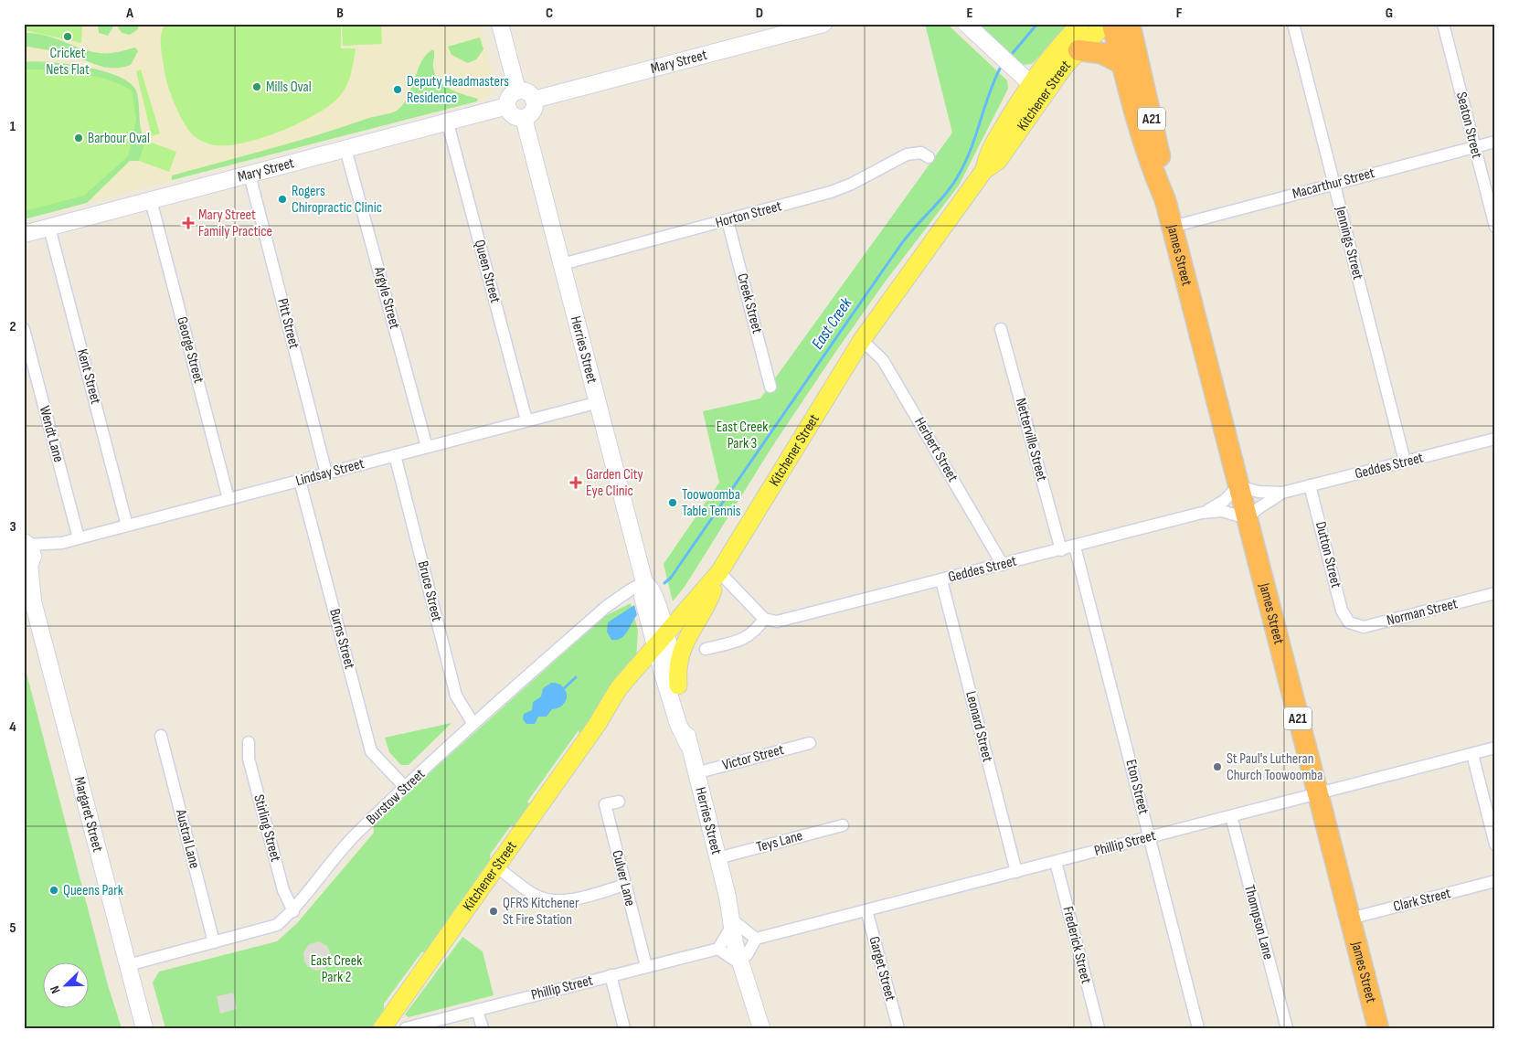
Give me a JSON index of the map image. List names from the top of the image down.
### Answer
{
  "streets": {
    "highway": ["A21", "James Street"],
    "main road": [
      "Mary Street",
      "Kitchener Street",
      "Herries Street",
      "Margaret Street"
    ],
    "street": [
      "Seaton Street",
      "Macarthur Street",
      "Horton Street",
      "Jennings Street",
      "Queen Street",
      "Argyle Street",
      "Creek Street",
      "Pitt Street",
      "George Street",
      "Kent Street",
      "Wendt Lane",
      "Netterville Street",
      "Herbert Street",
      "Geddes Street",
      "Lindsay Street",
      "Dutton Street",
      "Bruce Street",
      "Norman Street",
      "Burns Street",
      "Leonard Street",
      "Victor Street",
      "Eton Street",
      "Burstow Street",
      "Stirling Street",
      "Austral Lane",
      "Teys Lane",
      "Phillip Street",
      "Culver Lane",
      "Clark Street",
      "Thompson Lane",
      "Frederick Street",
      "Garget Street"
    ]
  },
  "crossings": [
    ["Mary Street", "Queen Street"],
    ["Mary Street", "Argyle Street"],
    ["Mary Street", "Pitt Street"],
    ["Mary Street", "George Street"],
    ["Mary Street", "Herries Street"],
    ["Mary Street", "Kent Street"],
    ["Kitchener Street", "Herries Street"],
    ["Kitchener Street", "Herbert Street"],
    ["Seaton Street", "Macarthur Street"],
    ["Macarthur Street", "Jennings Street"],
    ["Macarthur Street", "James Street"],
    ["Horton Street", "Creek Street"],
    ["Horton Street", "Herries Street"],
    ["Jennings Street", "Geddes Street"],
    ["James Street", "Geddes Street"],
    ["James Street", "Phillip Street"],
    ["James Street", "Clark Street"],
    ["Queen Street", "Lindsay Street"],
    ["Argyle Street", "Lindsay Street"],
    ["Pitt Street", "Lindsay Street"],
    ["George Street", "Lindsay Street"],
    ["Herries Street", "Lindsay Street"],
    ["Herries Street", "Victor Street"],
    ["Herries Street", "Burstow Street"],
    ["Herries Street", "Teys Lane"],
    ["Kent Street", "Lindsay Street"],
    ["Wendt Lane", "Lindsay Street"],
    ["Netterville Street", "Geddes Street"],
    ["Herbert Street", "Geddes Street"],
    ["Geddes Street", "Dutton Street"],
    ["Geddes Street", "Leonard Street"],
    ["Geddes Street", "Eton Street"],
    ["Lindsay Street", "Bruce Street"],
    ["Lindsay Street", "Burns Street"],
    ["Lindsay Street", "Margaret Street"],
    ["Dutton Street", "Norman Street"],
    ["Bruce Street", "Burstow Street"],
    ["Burns Street", "Burstow Street"],
    ["Leonard Street", "Phillip Street"],
    ["Eton Street", "Phillip Street"],
    ["Burstow Street", "Margaret Street"],
    ["Burstow Street", "Stirling Street"],
    ["Burstow Street", "Austral Lane"],
    ["Phillip Street", "Culver Lane"],
    ["Phillip Street", "Thompson Lane"],
    ["Phillip Street", "Frederick Street"],
    ["Phillip Street", "Garget Street"]
  ],
  "water": ["East Creek"],
  "parks": ["East Creek Park 3", "East Creek Park 2"],
  "places": {
    "other": [
      "Cricket Nets Flat",
      "Mills Oval",
      "Deputy Headmasters Residence",
      "Barbour Oval",
      "Rogers Chiropractic Clinic",
      "Toowoomba Table Tennis",
      "St Paul's Lutheran Church Toowoomba",
      "Queens Park",
      "QFRS Kitchener St Fire Station"
    ],
    "health": ["Mary Street Family Practice", "Garden City Eye Clinic"]
  },
  "north": "bottom left",
  "grid": {
    "columns": [
      "A",
      "B",
      "C",
      "D",
      "E",
      "F",
      "G"
    ],
    "rows": [
      "1",
      "2",
      "3",
      "4",
      "5"
    ]
  }
}
